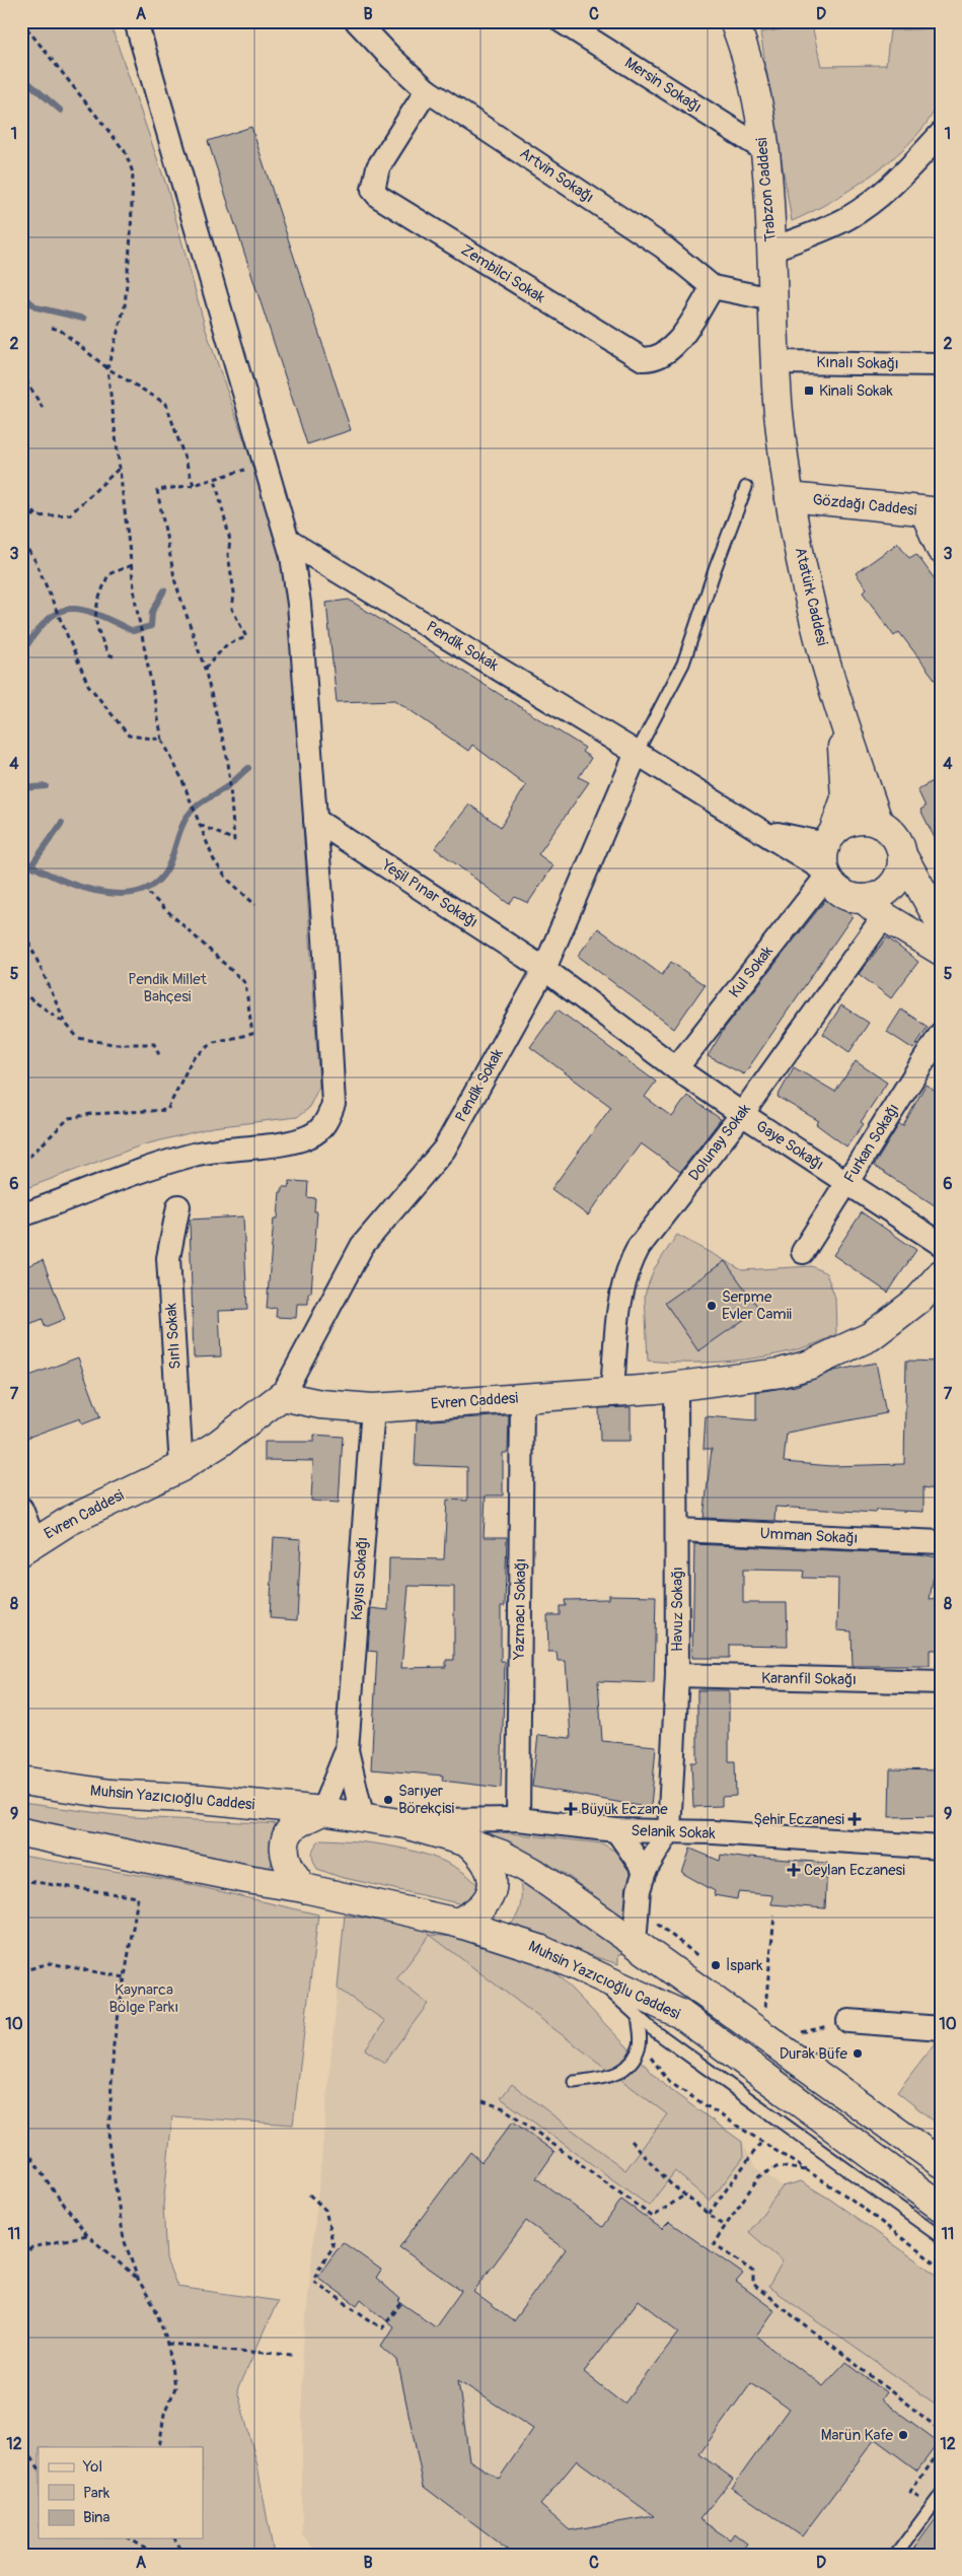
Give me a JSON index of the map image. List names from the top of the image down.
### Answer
{
  "streets": {
    "street": [
      "Mersin Sokağı",
      "Artvin Sokağı",
      "Trabzon Caddesi",
      "Zembilci Sokak",
      "Kınalı Sokağı",
      "Gözdağı Caddesi",
      "Atatürk Caddesi",
      "Pendik Sokak",
      "Yeşil Pınar Sokağı",
      "Kul Sokak",
      "Dolunay Sokak",
      "Furkan Sokağı",
      "Gaye Sokağı",
      "Sırlı Sokak",
      "Evren Caddesi",
      "Umman Sokağı",
      "Kayısı Sokağı",
      "Yazmacı Sokağı",
      "Havuz Sokağı",
      "Karanfil Sokağı",
      "Muhsin Yazıcıoğlu Caddesi",
      "Selanik Sokak"
    ]
  },
  "crossings": [
    ["Mersin Sokağı", "Trabzon Caddesi"],
    ["Artvin Sokağı", "Trabzon Caddesi"],
    ["Artvin Sokağı", "Zembilci Sokak"],
    ["Trabzon Caddesi", "Kınalı Sokağı"],
    ["Trabzon Caddesi", "Atatürk Caddesi"],
    ["Kınalı Sokağı", "Atatürk Caddesi"],
    ["Gözdağı Caddesi", "Atatürk Caddesi"],
    ["Atatürk Caddesi", "Pendik Sokak"],
    ["Atatürk Caddesi", "Kul Sokak"],
    ["Atatürk Caddesi", "Dolunay Sokak"],
    ["Pendik Sokak", "Yeşil Pınar Sokağı"],
    ["Pendik Sokak", "Kul Sokak"],
    ["Pendik Sokak", "Dolunay Sokak"],
    ["Pendik Sokak", "Gaye Sokağı"],
    ["Pendik Sokak", "Evren Caddesi"],
    ["Yeşil Pınar Sokağı", "Gaye Sokağı"],
    ["Kul Sokak", "Dolunay Sokak"],
    ["Kul Sokak", "Gaye Sokağı"],
    ["Dolunay Sokak", "Gaye Sokağı"],
    ["Dolunay Sokak", "Evren Caddesi"],
    ["Furkan Sokağı", "Gaye Sokağı"],
    ["Sırlı Sokak", "Evren Caddesi"],
    ["Evren Caddesi", "Kayısı Sokağı"],
    ["Evren Caddesi", "Yazmacı Sokağı"],
    ["Evren Caddesi", "Havuz Sokağı"],
    ["Umman Sokağı", "Havuz Sokağı"],
    ["Yazmacı Sokağı", "Selanik Sokak"],
    ["Havuz Sokağı", "Karanfil Sokağı"],
    ["Havuz Sokağı", "Selanik Sokak"],
    ["Muhsin Yazıcıoğlu Caddesi", "Selanik Sokak"]
  ],
  "parks": ["Pendik Millet Bahçesi", "Kaynarca Bölge Parkı"],
  "places": {
    "transit": ["Kinali Sokak"],
    "other": [
      "Serpme Evler Camii",
      "Sarıyer Börekçisi",
      "İspark",
      "Durak Büfe",
      "Marün Kafe"
    ],
    "health": ["Büyük Eczane", "Şehir Eczanesi", "Ceylan Eczanesi"]
  },
  "legend": ["Yol", "Park", "Bina"],
  "grid": {
    "columns": [
      "A",
      "B",
      "C",
      "D"
    ],
    "rows": [
      "1",
      "2",
      "3",
      "4",
      "5",
      "6",
      "7",
      "8",
      "9",
      "10",
      "11",
      "12"
    ]
  }
}
